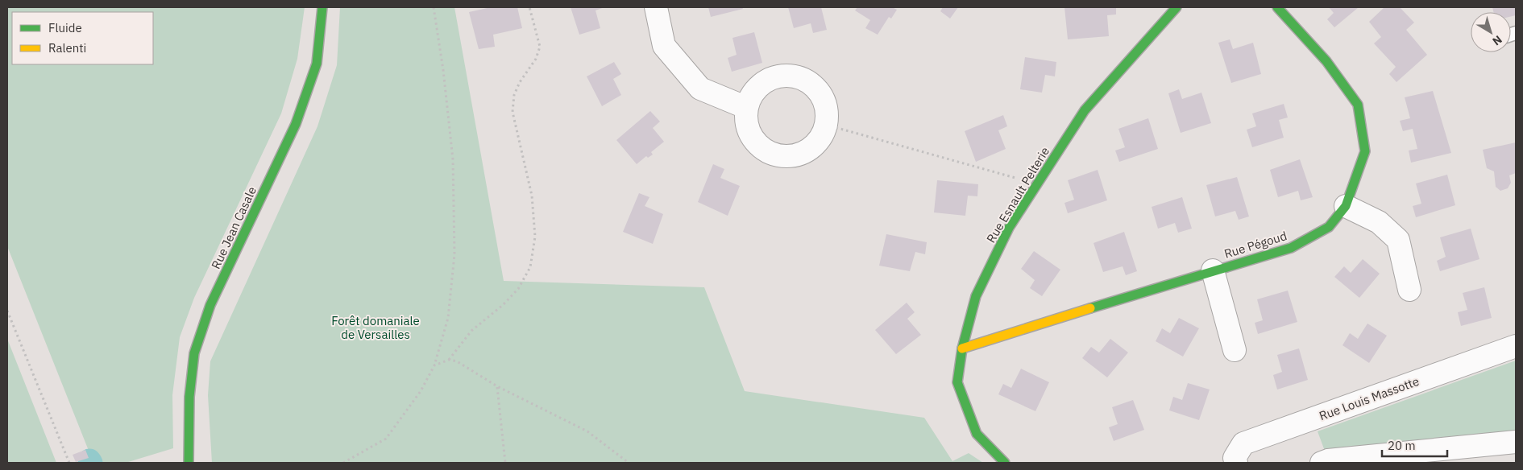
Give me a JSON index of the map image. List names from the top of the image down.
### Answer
{
  "streets": {
    "street": [
      "Rue Esnault Pelterie",
      "Rue Jean Casale",
      "Rue Pégoud",
      "Rue Louis Massotte"
    ]
  },
  "crossings": [
    ["Rue Esnault Pelterie", "Rue Pégoud"]
  ],
  "parks": ["Forêt domaniale de Versailles"],
  "legend": ["Fluide", "Ralenti"],
  "scale_bar": "20 m",
  "north": "bottom right"
}
